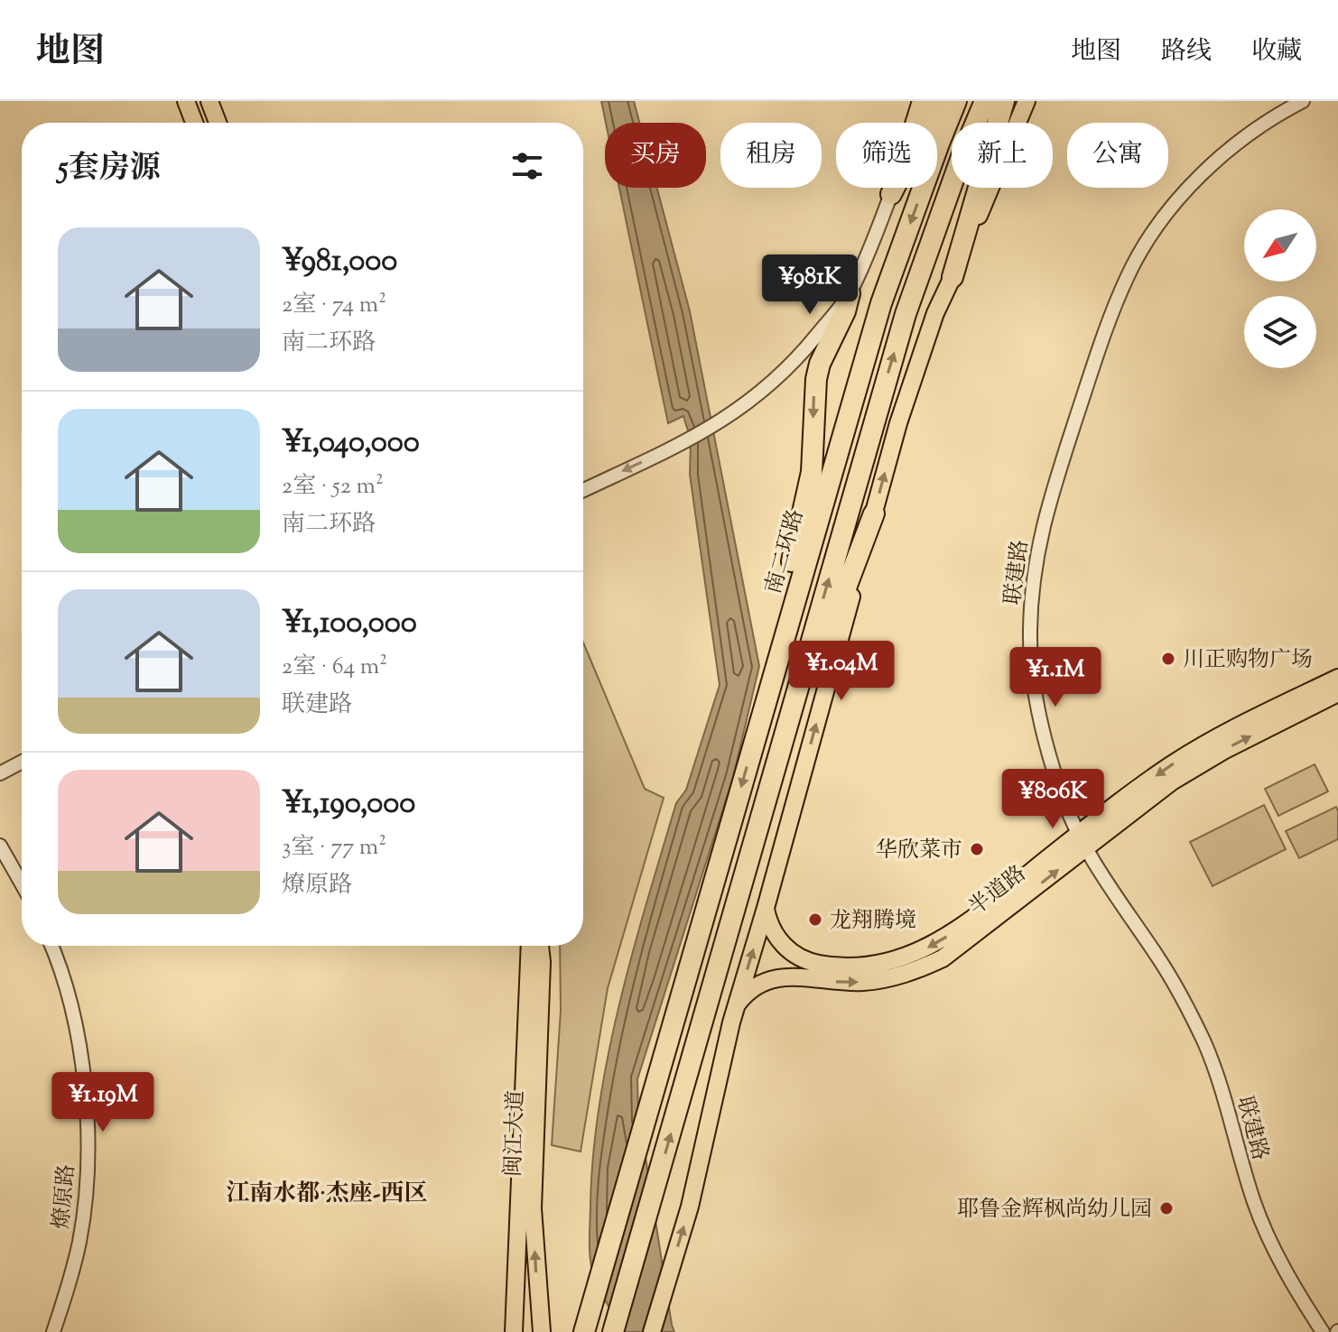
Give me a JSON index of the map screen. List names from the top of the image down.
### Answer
{
  "streets": {
    "highway": ["南二环路"],
    "main road": ["半道路", "闽江大道"],
    "street": ["联建路", "燎原路"]
  },
  "crossings": [
    ["联建路", "半道路"]
  ],
  "districts": ["江南水都·杰座-西区"],
  "places": [
    "川正购物广场",
    "华欣菜市",
    "龙翔腾境",
    "耶鲁金辉枫尚幼儿园"
  ],
  "north": "bottom left",
  "page": {
    "header": "地图",
    "nav": ["地图", "路线", "收藏"],
    "chip": [
      "买房",
      "租房",
      "筛选",
      "新上",
      "公寓"
    ],
    "heading": "5套房源",
    "list": [
      {
        "name": "¥981,000",
        "note": "2室 · 74 m² · 南二环路"
      },
      {
        "name": "¥1,040,000",
        "note": "2室 · 52 m² · 南二环路"
      },
      {
        "name": "¥1,100,000",
        "note": "2室 · 64 m² · 联建路"
      },
      {
        "name": "¥1,190,000",
        "note": "3室 · 77 m² · 燎原路"
      }
    ],
    "price": [
      "¥981K",
      "¥1.04M",
      "¥1.1M",
      "¥806K",
      "¥1.19M"
    ]
  }
}
